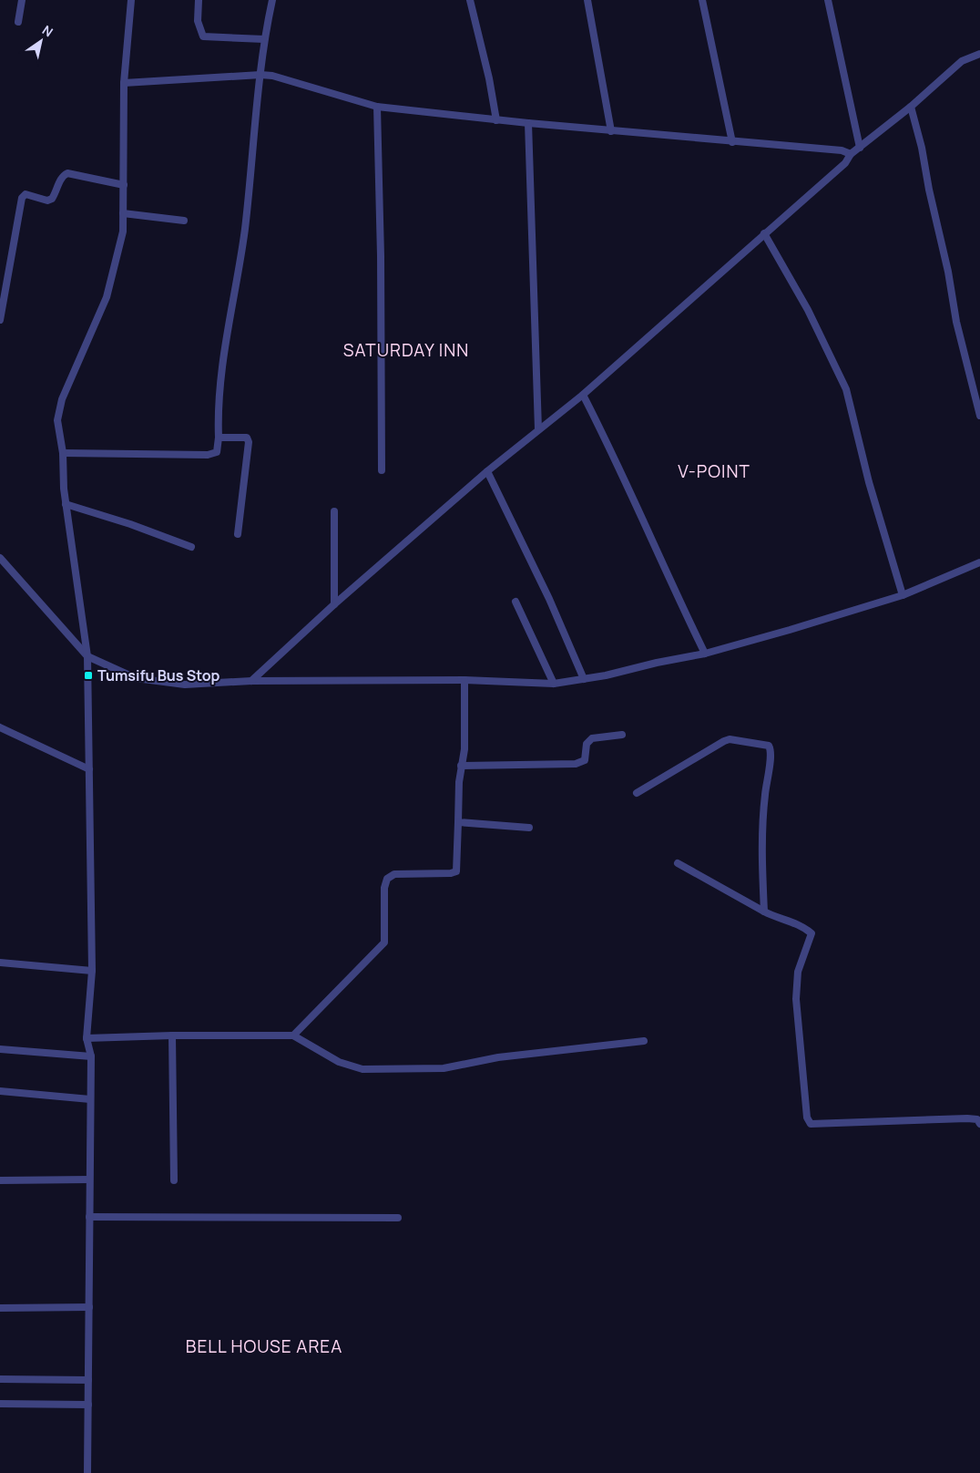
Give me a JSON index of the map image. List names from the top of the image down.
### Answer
{
  "districts": ["SATURDAY INN", "V-POINT", "BELL HOUSE AREA"],
  "places": {
    "transit": ["Tumsifu Bus Stop"]
  },
  "north": "top right"
}
